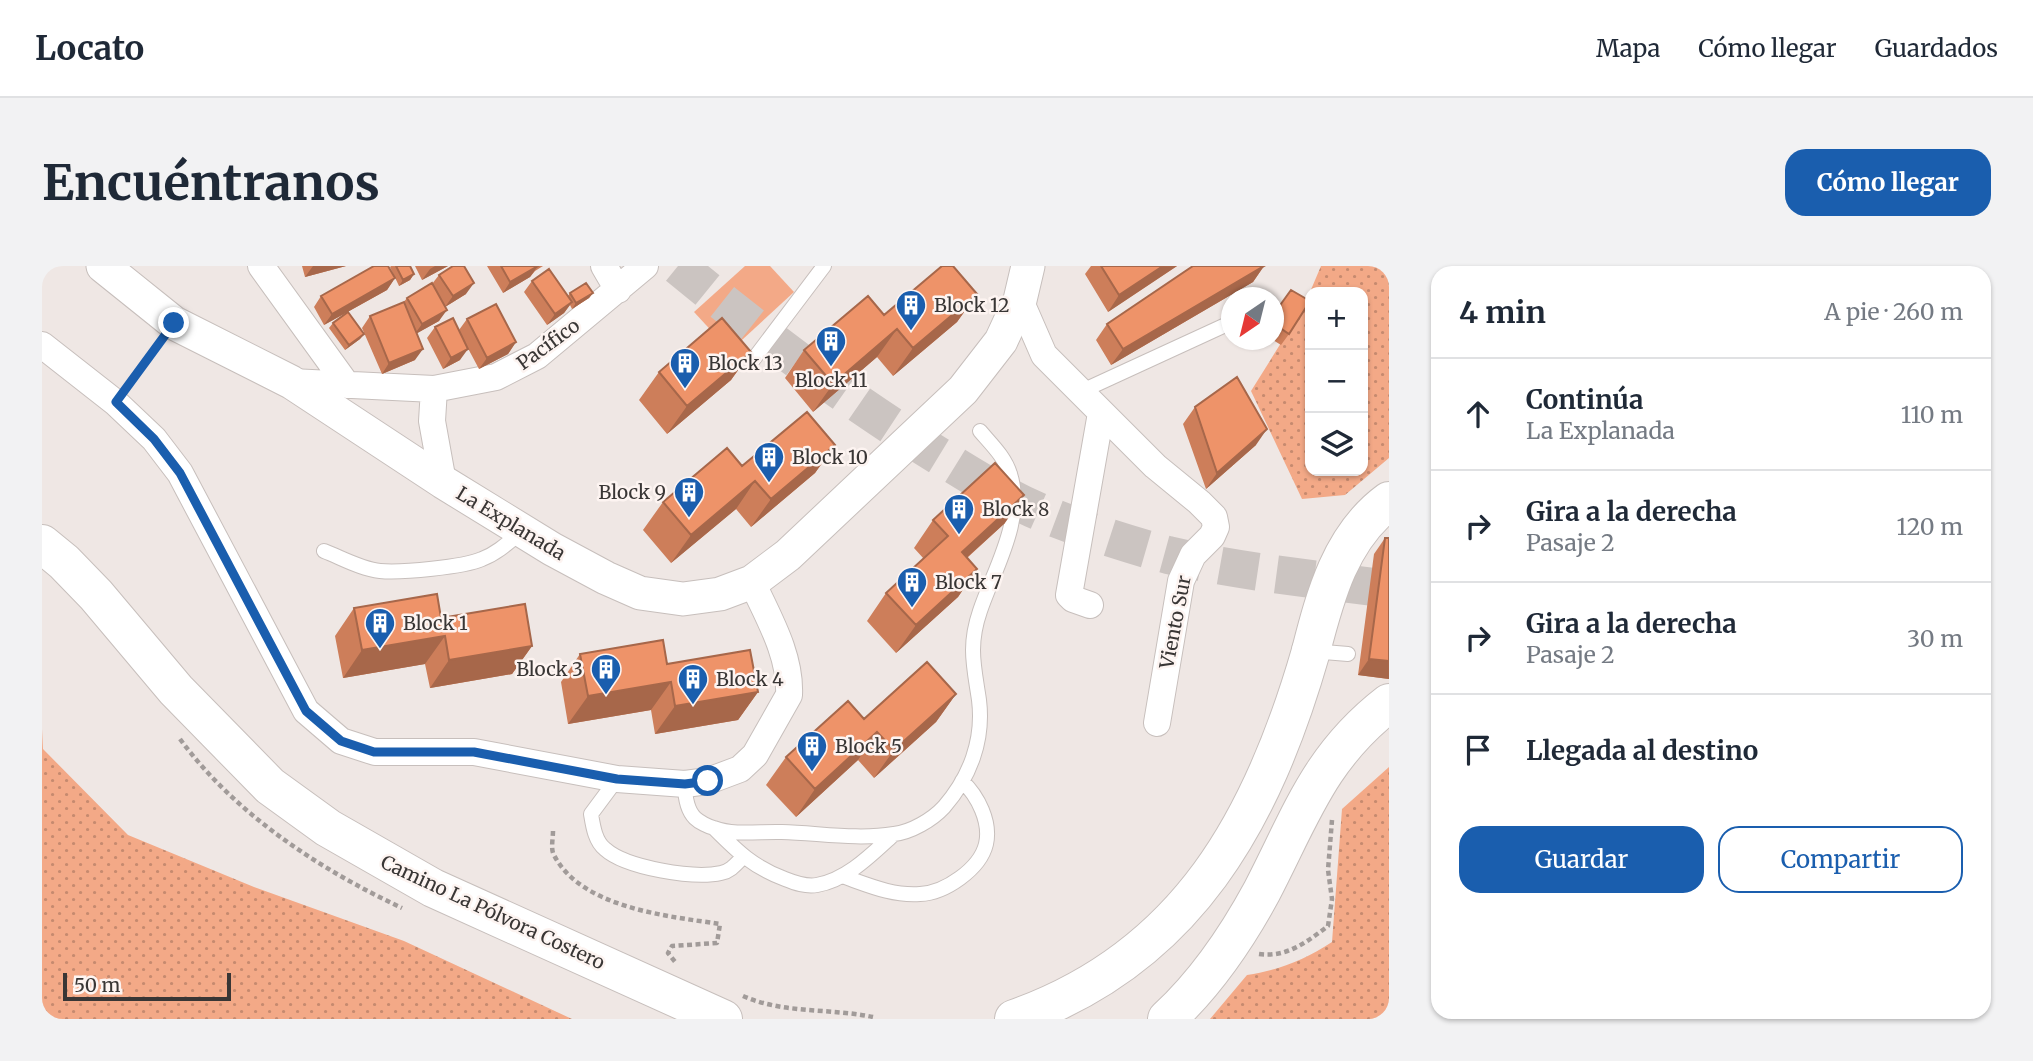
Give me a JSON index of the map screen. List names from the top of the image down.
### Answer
{
  "streets": {
    "main road": ["Camino La Pólvora Costero"],
    "street": ["Pacífico", "La Explanada", "Viento Sur"]
  },
  "crossings": [
    ["Pacífico", "La Explanada"],
    ["La Explanada", "Viento Sur"]
  ],
  "places": {
    "building": [
      "Block 12",
      "Block 11",
      "Block 13",
      "Block 10",
      "Block 9",
      "Block 8",
      "Block 7",
      "Block 1",
      "Block 3",
      "Block 4",
      "Block 5"
    ]
  },
  "scale_bar": "50 m",
  "north": "bottom left",
  "page": {
    "header": "Locato",
    "nav": ["Mapa", "Cómo llegar", "Guardados"],
    "buttons": [
      "Cómo llegar",
      ["Guardar", "Compartir"]
    ],
    "title": "Encuéntranos",
    "heading": ["4 min", "A pie · 260 m"],
    "map_buttons": ["+", "−"],
    "list": [
      ["Continúa", "La Explanada", "110 m"],
      ["Gira a la derecha", "Pasaje 2", "120 m"],
      ["Gira a la derecha", "Pasaje 2", "30 m"],
      "Llegada al destino"
    ],
    "scale": "50 m"
  }
}
